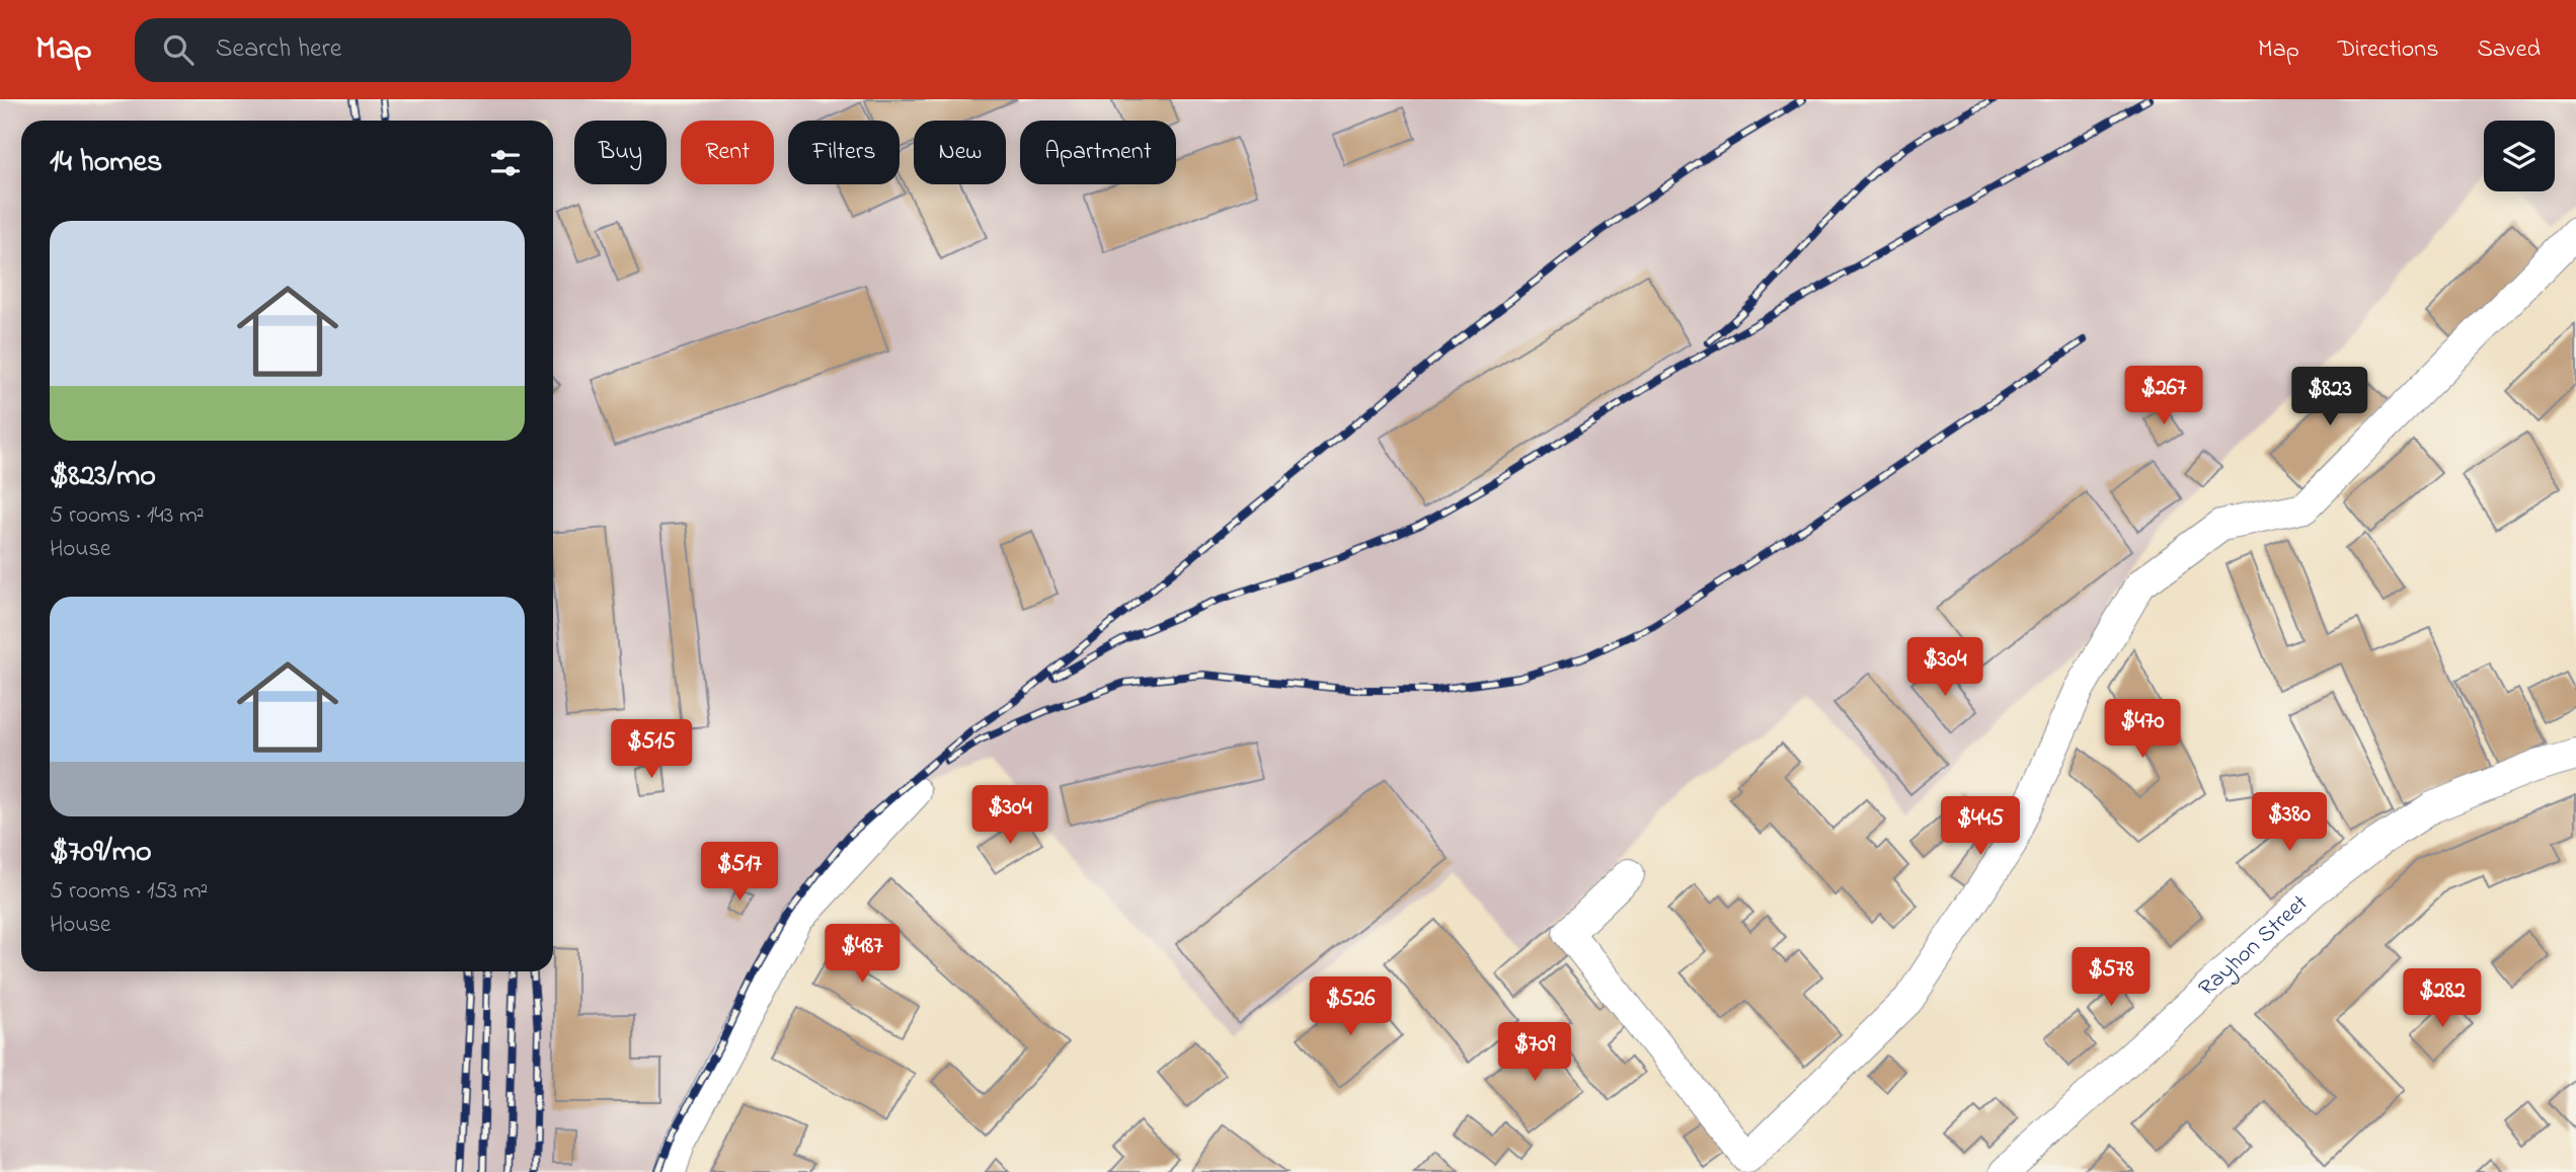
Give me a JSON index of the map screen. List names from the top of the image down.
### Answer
{
  "streets": {
    "street": ["Rayhon Street"]
  },
  "page": {
    "header": "Map",
    "search": "Search here",
    "nav": ["Map", "Directions", "Saved"],
    "chip": [
      "Buy",
      "Rent",
      "Filters",
      "New",
      "Apartment"
    ],
    "heading": "14 homes",
    "list": [
      {
        "name": "$823/mo",
        "note": "5 rooms · 143 m² · House"
      },
      {
        "name": "$709/mo",
        "note": "5 rooms · 153 m² · House"
      }
    ],
    "price": [
      "$267",
      "$823",
      "$304",
      "$470",
      "$515",
      "$304",
      "$380",
      "$445",
      "$517",
      "$487",
      "$578",
      "$282",
      "$526",
      "$709"
    ]
  }
}
